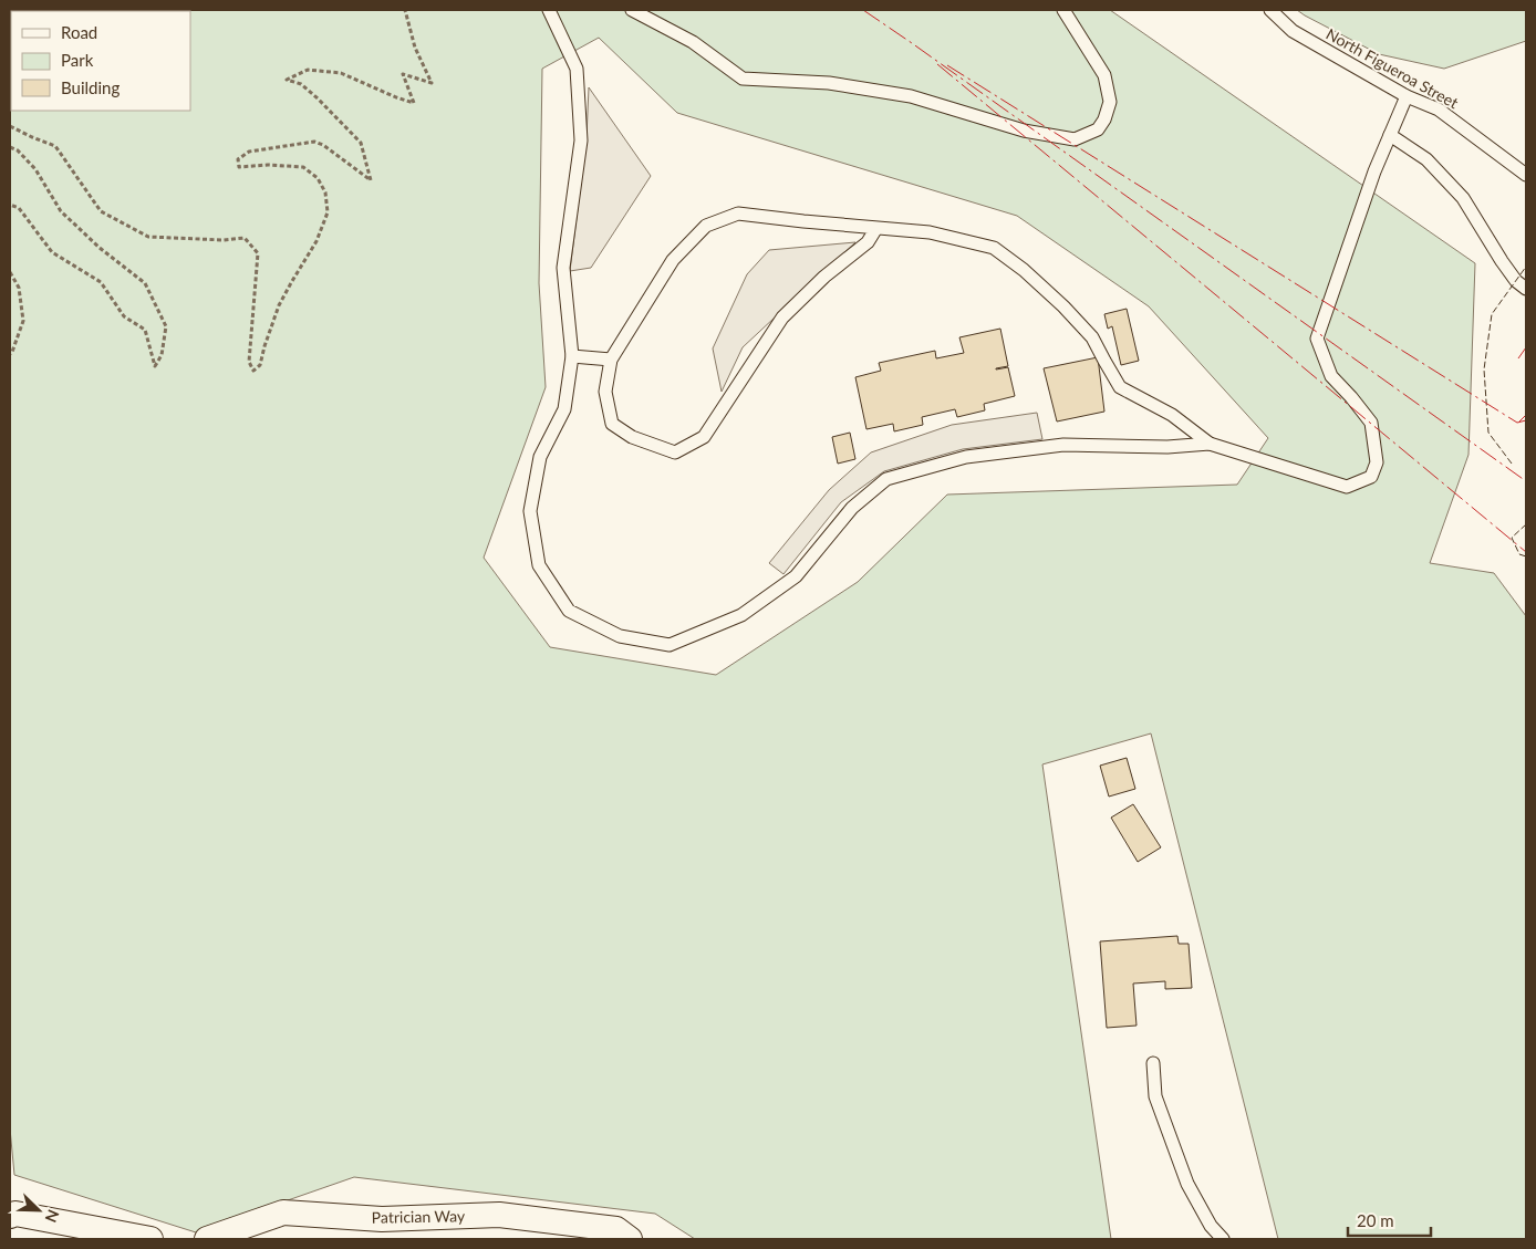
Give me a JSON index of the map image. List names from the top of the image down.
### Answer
{
  "streets": {
    "street": ["Patrician Way"],
    "lane": ["North Figueroa Street"]
  },
  "legend": ["Road", "Park", "Building"],
  "scale_bar": "20 m",
  "north": "bottom right"
}
